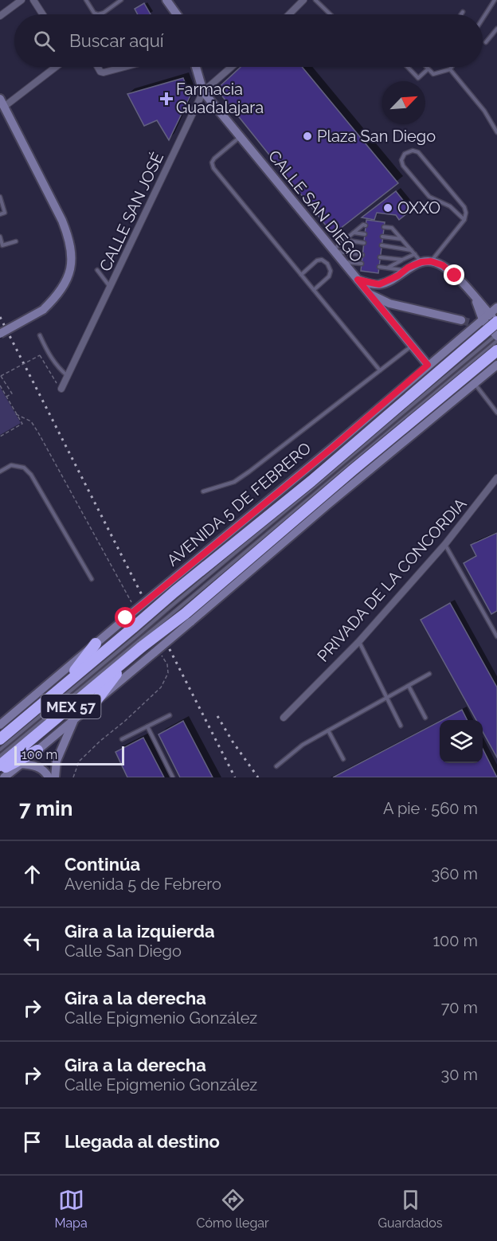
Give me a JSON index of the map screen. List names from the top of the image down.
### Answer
{
  "streets": {
    "highway": ["AVENIDA 5 DE FEBRERO", "MEX 57"],
    "main road": ["CALLE SAN DIEGO"],
    "street": ["CALLE SAN JOSÉ", "PRIVADA DE LA CONCORDIA"]
  },
  "crossings": [
    ["CALLE SAN DIEGO", "CALLE SAN JOSÉ"],
    ["CALLE SAN DIEGO", "AVENIDA 5 DE FEBRERO"]
  ],
  "places": {
    "health": ["Farmacia Guadalajara"],
    "other": ["Plaza San Diego", "OXXO"]
  },
  "scale_bar": "100 m",
  "north": "top right",
  "page": {
    "search": "Buscar aquí",
    "scale": "100 m",
    "heading": ["7 min", "A pie · 560 m"],
    "list": [
      ["Continúa", "Avenida 5 de Febrero", "360 m"],
      ["Gira a la izquierda", "Calle San Diego", "100 m"],
      ["Gira a la derecha", "Calle Epigmenio González", "70 m"],
      ["Gira a la derecha", "Calle Epigmenio González", "30 m"],
      "Llegada al destino"
    ],
    "nav": ["Mapa", "Cómo llegar", "Guardados"]
  }
}
